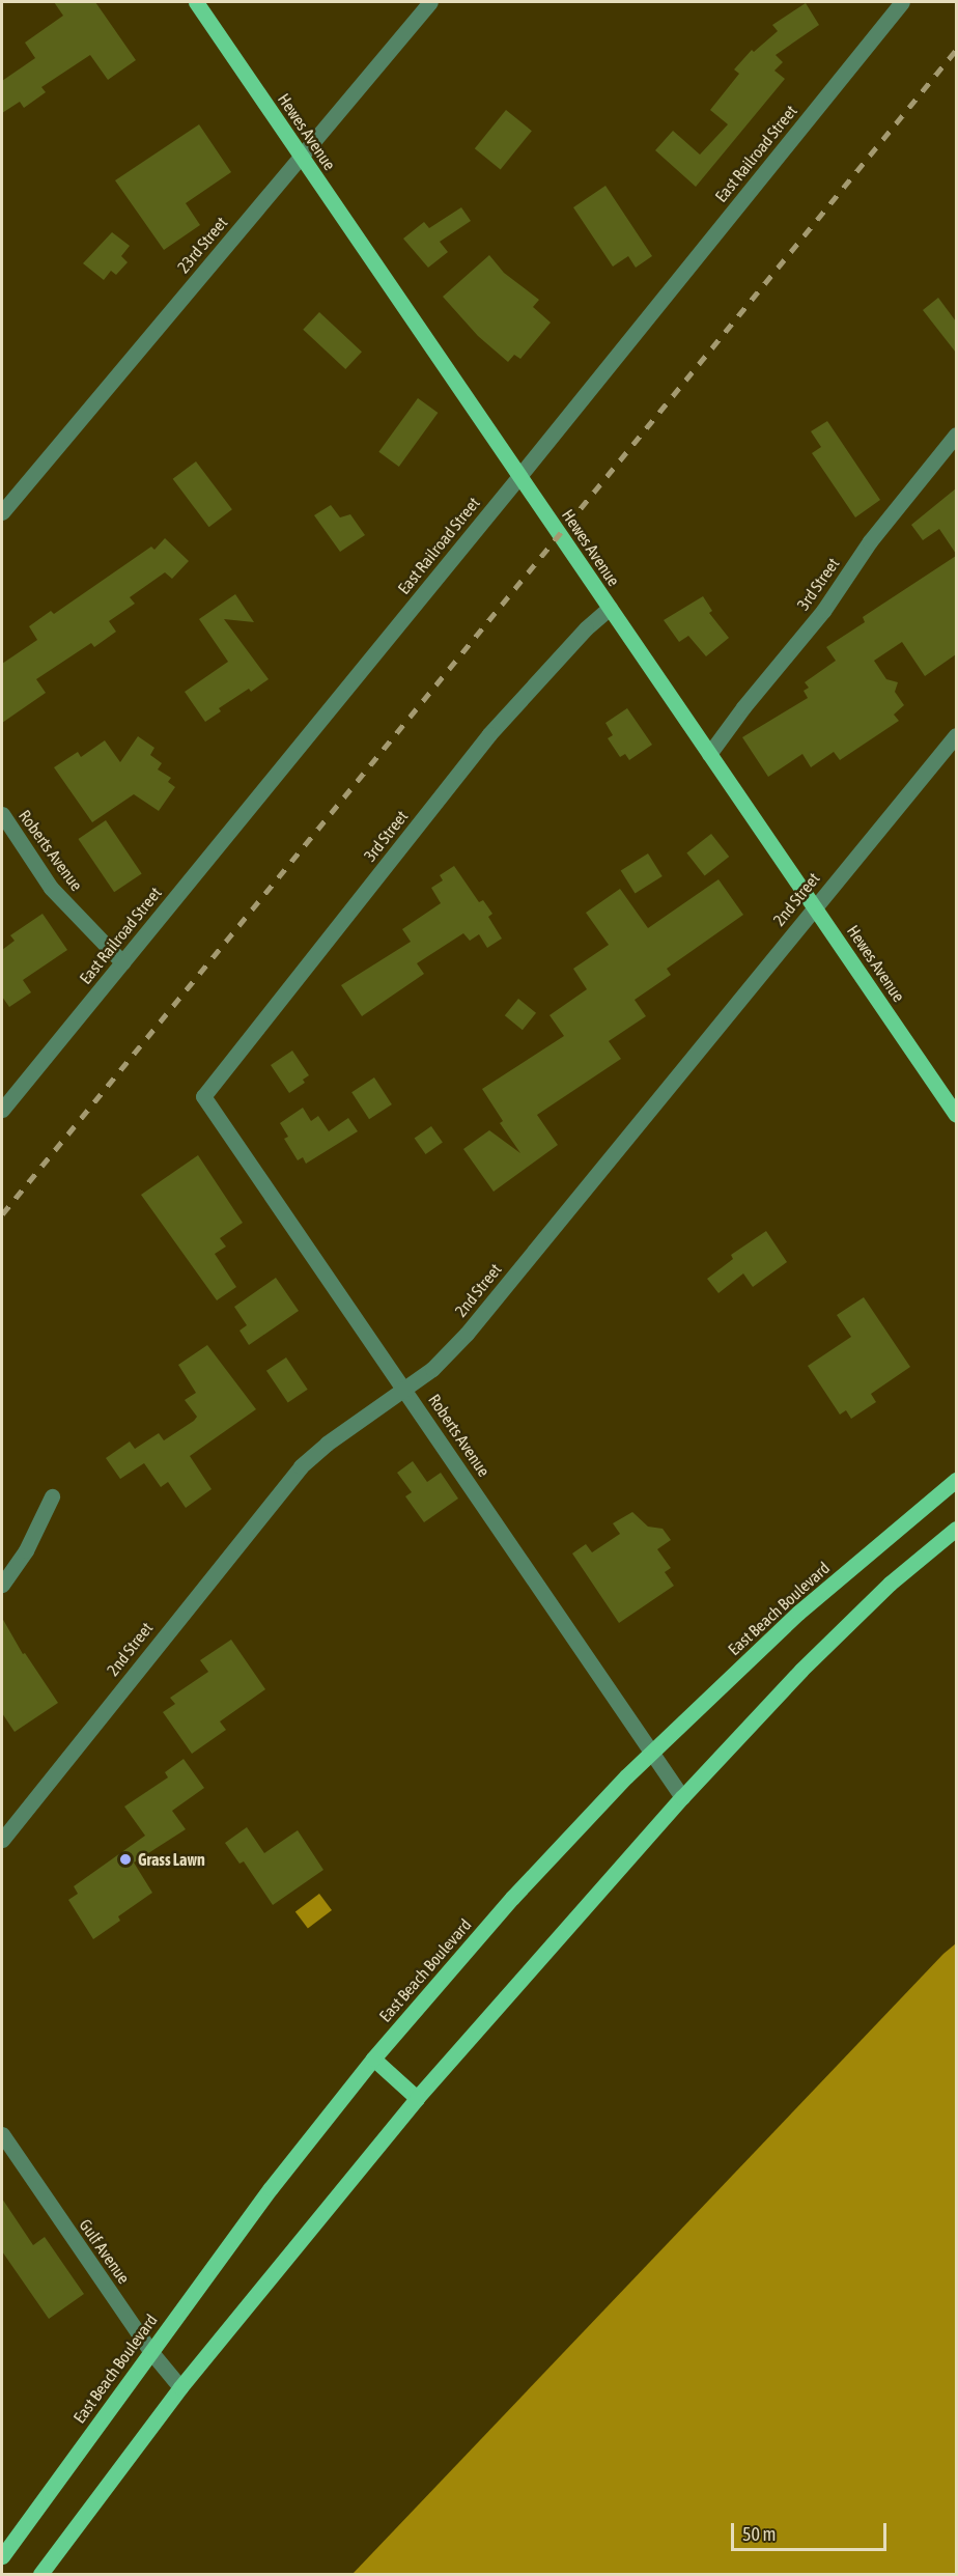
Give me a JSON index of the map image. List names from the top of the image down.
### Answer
{
  "streets": {
    "main road": ["Hewes Avenue", "East Beach Boulevard"],
    "street": [
      "East Railroad Street",
      "23rd Street",
      "3rd Street",
      "Roberts Avenue",
      "2nd Street",
      "Gulf Avenue"
    ]
  },
  "crossings": [
    ["Hewes Avenue", "East Railroad Street"],
    ["Hewes Avenue", "23rd Street"],
    ["Hewes Avenue", "3rd Street"],
    ["Hewes Avenue", "2nd Street"],
    ["East Railroad Street", "Roberts Avenue"],
    ["3rd Street", "Roberts Avenue"],
    ["Roberts Avenue", "2nd Street"],
    ["Roberts Avenue", "East Beach Boulevard"],
    ["East Beach Boulevard", "Gulf Avenue"]
  ],
  "places": ["Grass Lawn"],
  "scale_bar": "50 m"
}
